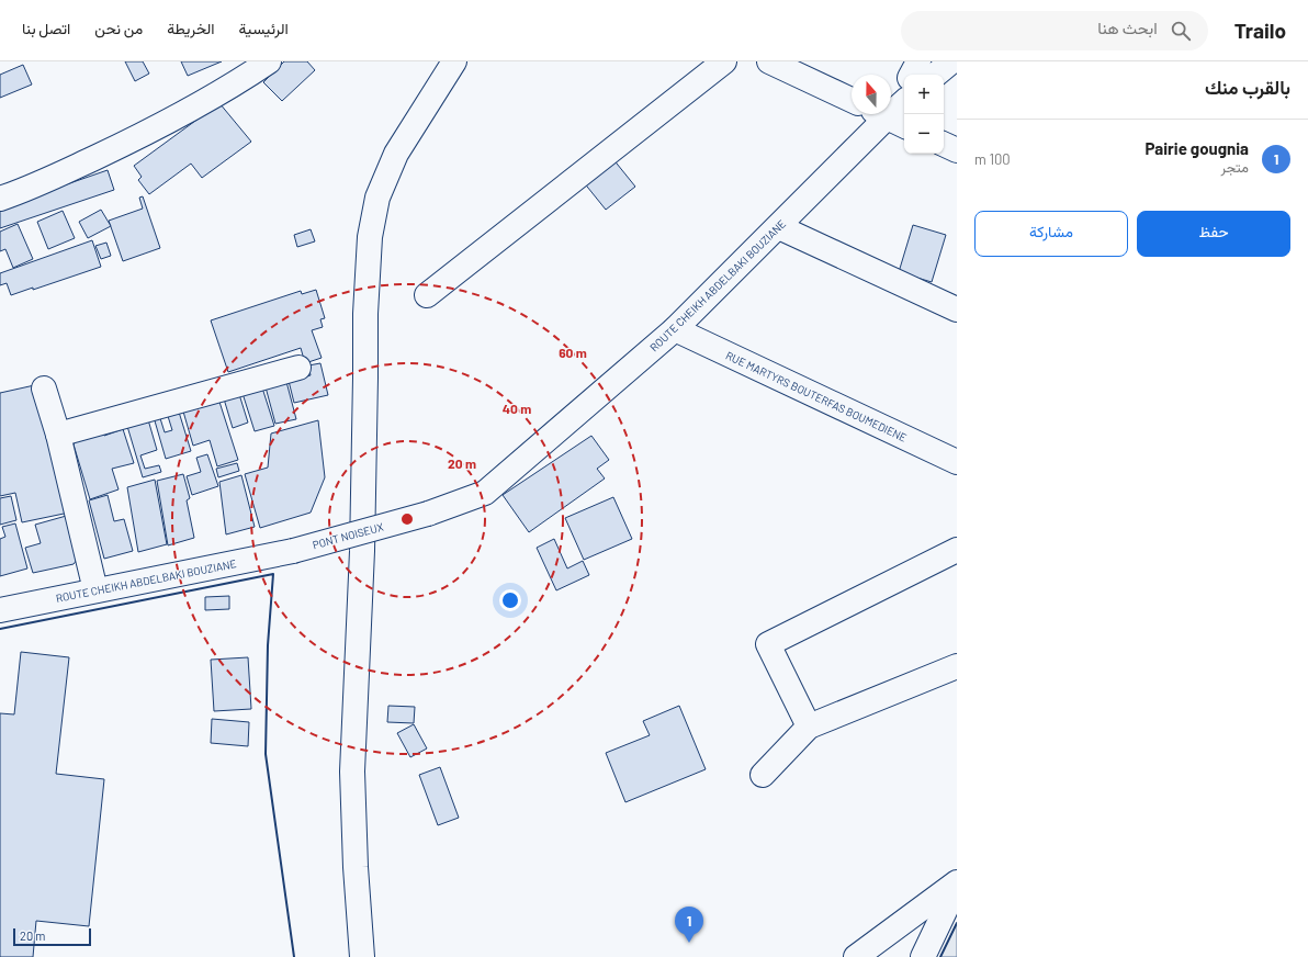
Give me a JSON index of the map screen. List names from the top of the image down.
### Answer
{
  "streets": {
    "street": ["ROUTE CHEIKH ABDELBAKI BOUZIANE", "RUE MARTYRS BOUTERFAS BOUMEDIENE", "PONT NOISEUX"]
  },
  "crossings": [
    ["ROUTE CHEIKH ABDELBAKI BOUZIANE", "RUE MARTYRS BOUTERFAS BOUMEDIENE"],
    ["ROUTE CHEIKH ABDELBAKI BOUZIANE", "PONT NOISEUX"]
  ],
  "scale_bar": "20 m",
  "north": "top",
  "page": {
    "header": "Trailo",
    "search": "ابحث هنا",
    "nav": [
      "الرئيسية",
      "الخريطة",
      "من نحن",
      "اتصل بنا"
    ],
    "heading": "بالقرب منك",
    "map_buttons": ["+", "−"],
    "list": [
      {
        "mark": "1",
        "name": "Pairie gougnia",
        "note": "متجر",
        "value": "100 m"
      }
    ],
    "buttons": ["حفظ", "مشاركة"],
    "pins": "1",
    "scale": "20 m"
  },
  "rings": ["60 m", "40 m", "20 m"]
}
